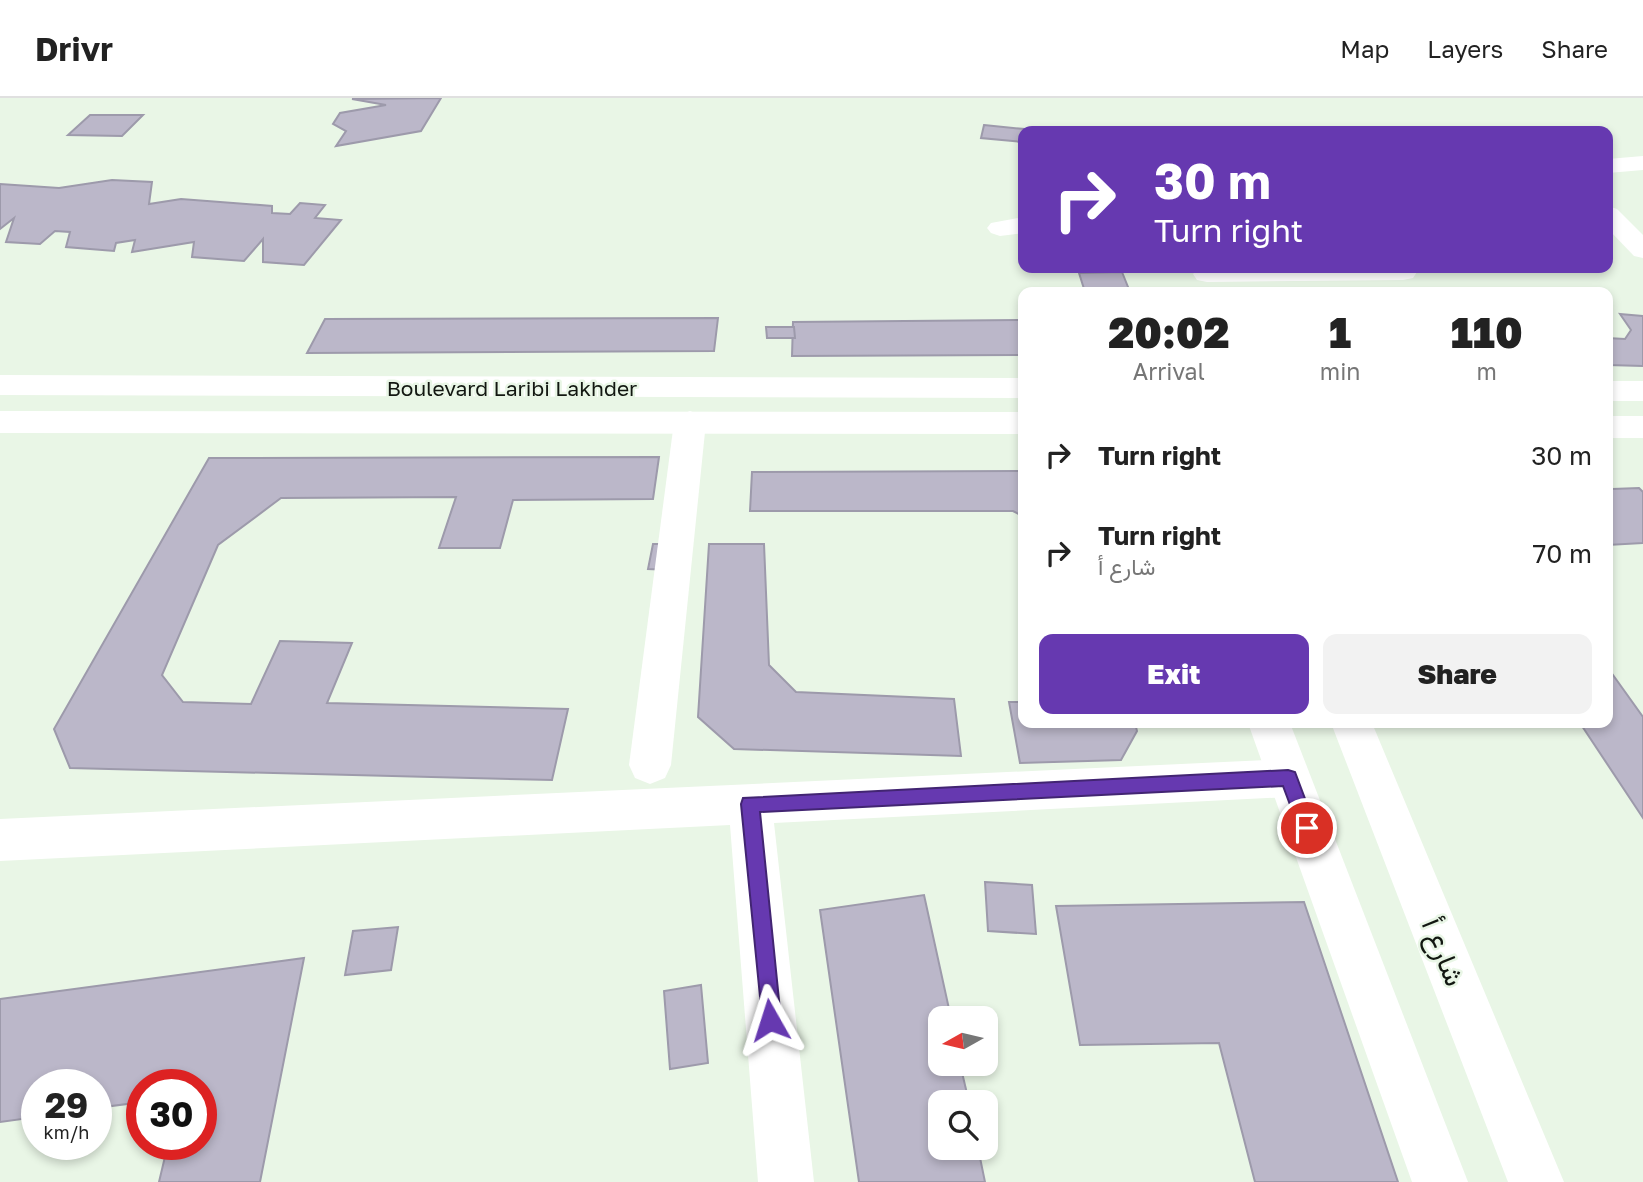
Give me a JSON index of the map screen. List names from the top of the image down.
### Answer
{
  "streets": {
    "street": ["Boulevard Laribi Lakhder", "شارع أ"]
  },
  "north": "left",
  "page": {
    "header": "Drivr",
    "nav": ["Map", "Layers", "Share"],
    "turn": ["30 m", "Turn right"],
    "eta": [
      "20:02",
      "Arrival",
      "1",
      "min",
      "110",
      "m"
    ],
    "list": [
      {
        "name": "Turn right",
        "value": "30 m"
      },
      {
        "name": "Turn right",
        "note": "شارع أ",
        "value": "70 m"
      }
    ],
    "buttons": ["Exit", "Share"],
    "speed": "29 km/h",
    "limit": "30"
  }
}
